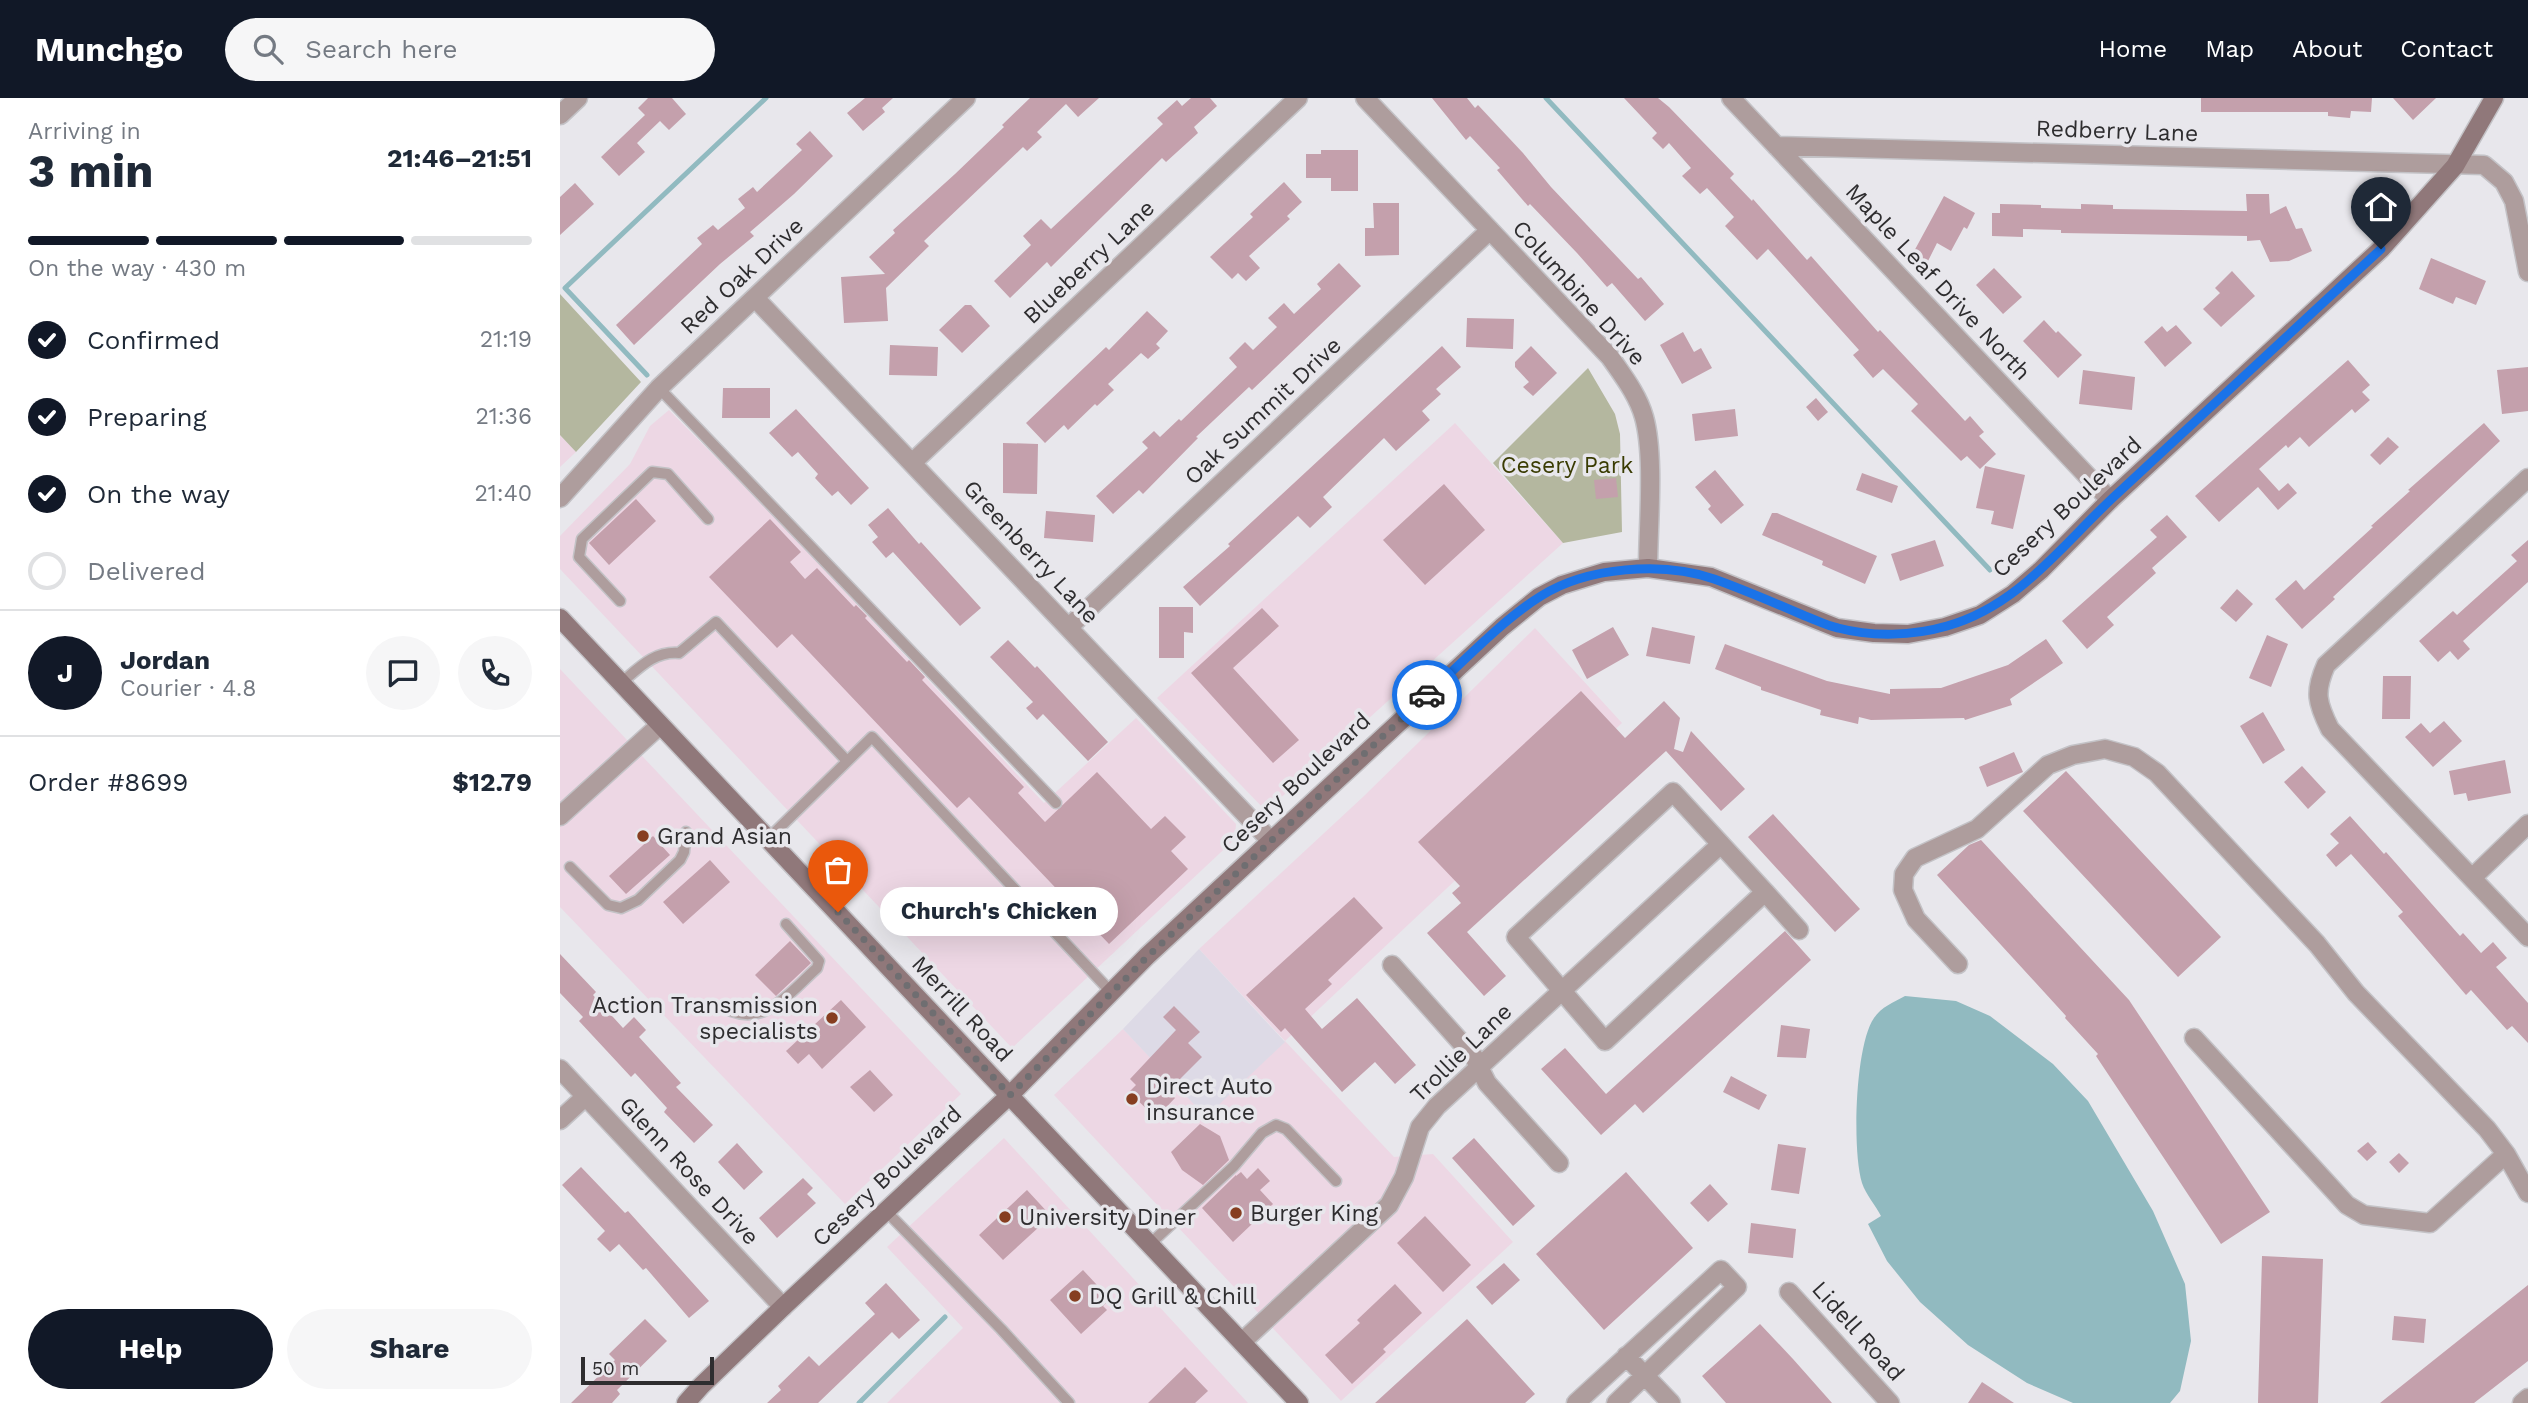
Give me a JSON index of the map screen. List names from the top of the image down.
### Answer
{
  "streets": {
    "main road": ["Cesery Boulevard", "Merrill Road"],
    "street": [
      "Redberry Lane",
      "Blueberry Lane",
      "Red Oak Drive",
      "Maple Leaf Drive North",
      "Columbine Drive",
      "Oak Summit Drive",
      "Greenberry Lane",
      "Trollie Lane",
      "Glenn Rose Drive",
      "Lidell Road"
    ]
  },
  "crossings": [
    ["Redberry Lane", "Maple Leaf Drive North"],
    ["Redberry Lane", "Cesery Boulevard"],
    ["Blueberry Lane", "Greenberry Lane"],
    ["Red Oak Drive", "Greenberry Lane"],
    ["Maple Leaf Drive North", "Cesery Boulevard"],
    ["Columbine Drive", "Oak Summit Drive"],
    ["Columbine Drive", "Cesery Boulevard"],
    ["Oak Summit Drive", "Greenberry Lane"],
    ["Cesery Boulevard", "Greenberry Lane"],
    ["Cesery Boulevard", "Merrill Road"],
    ["Cesery Boulevard", "Glenn Rose Drive"],
    ["Merrill Road", "Trollie Lane"]
  ],
  "parks": ["Cesery Park"],
  "places": [
    "Grand Asian",
    "Church's Chicken",
    "Action Transmission specialists",
    "Direct Auto insurance",
    "Burger King",
    "University Diner",
    "DQ Grill & Chill"
  ],
  "scale_bar": "50 m",
  "page": {
    "header": "Munchgo",
    "search": "Search here",
    "nav": [
      "Home",
      "Map",
      "About",
      "Contact"
    ],
    "heading": ["3 min", "Arriving in", "21:46–21:51"],
    "panel": [
      "Jordan",
      "Courier · 4.8",
      "Order #8699",
      "$12.79"
    ],
    "bar": "On the way · 430 m",
    "list": [
      ["Confirmed", "21:19"],
      ["Preparing", "21:36"],
      ["On the way", "21:40"],
      "Delivered"
    ],
    "round": "J",
    "bubble": "Church's Chicken",
    "buttons": ["Help", "Share"],
    "scale": "50 m"
  }
}
